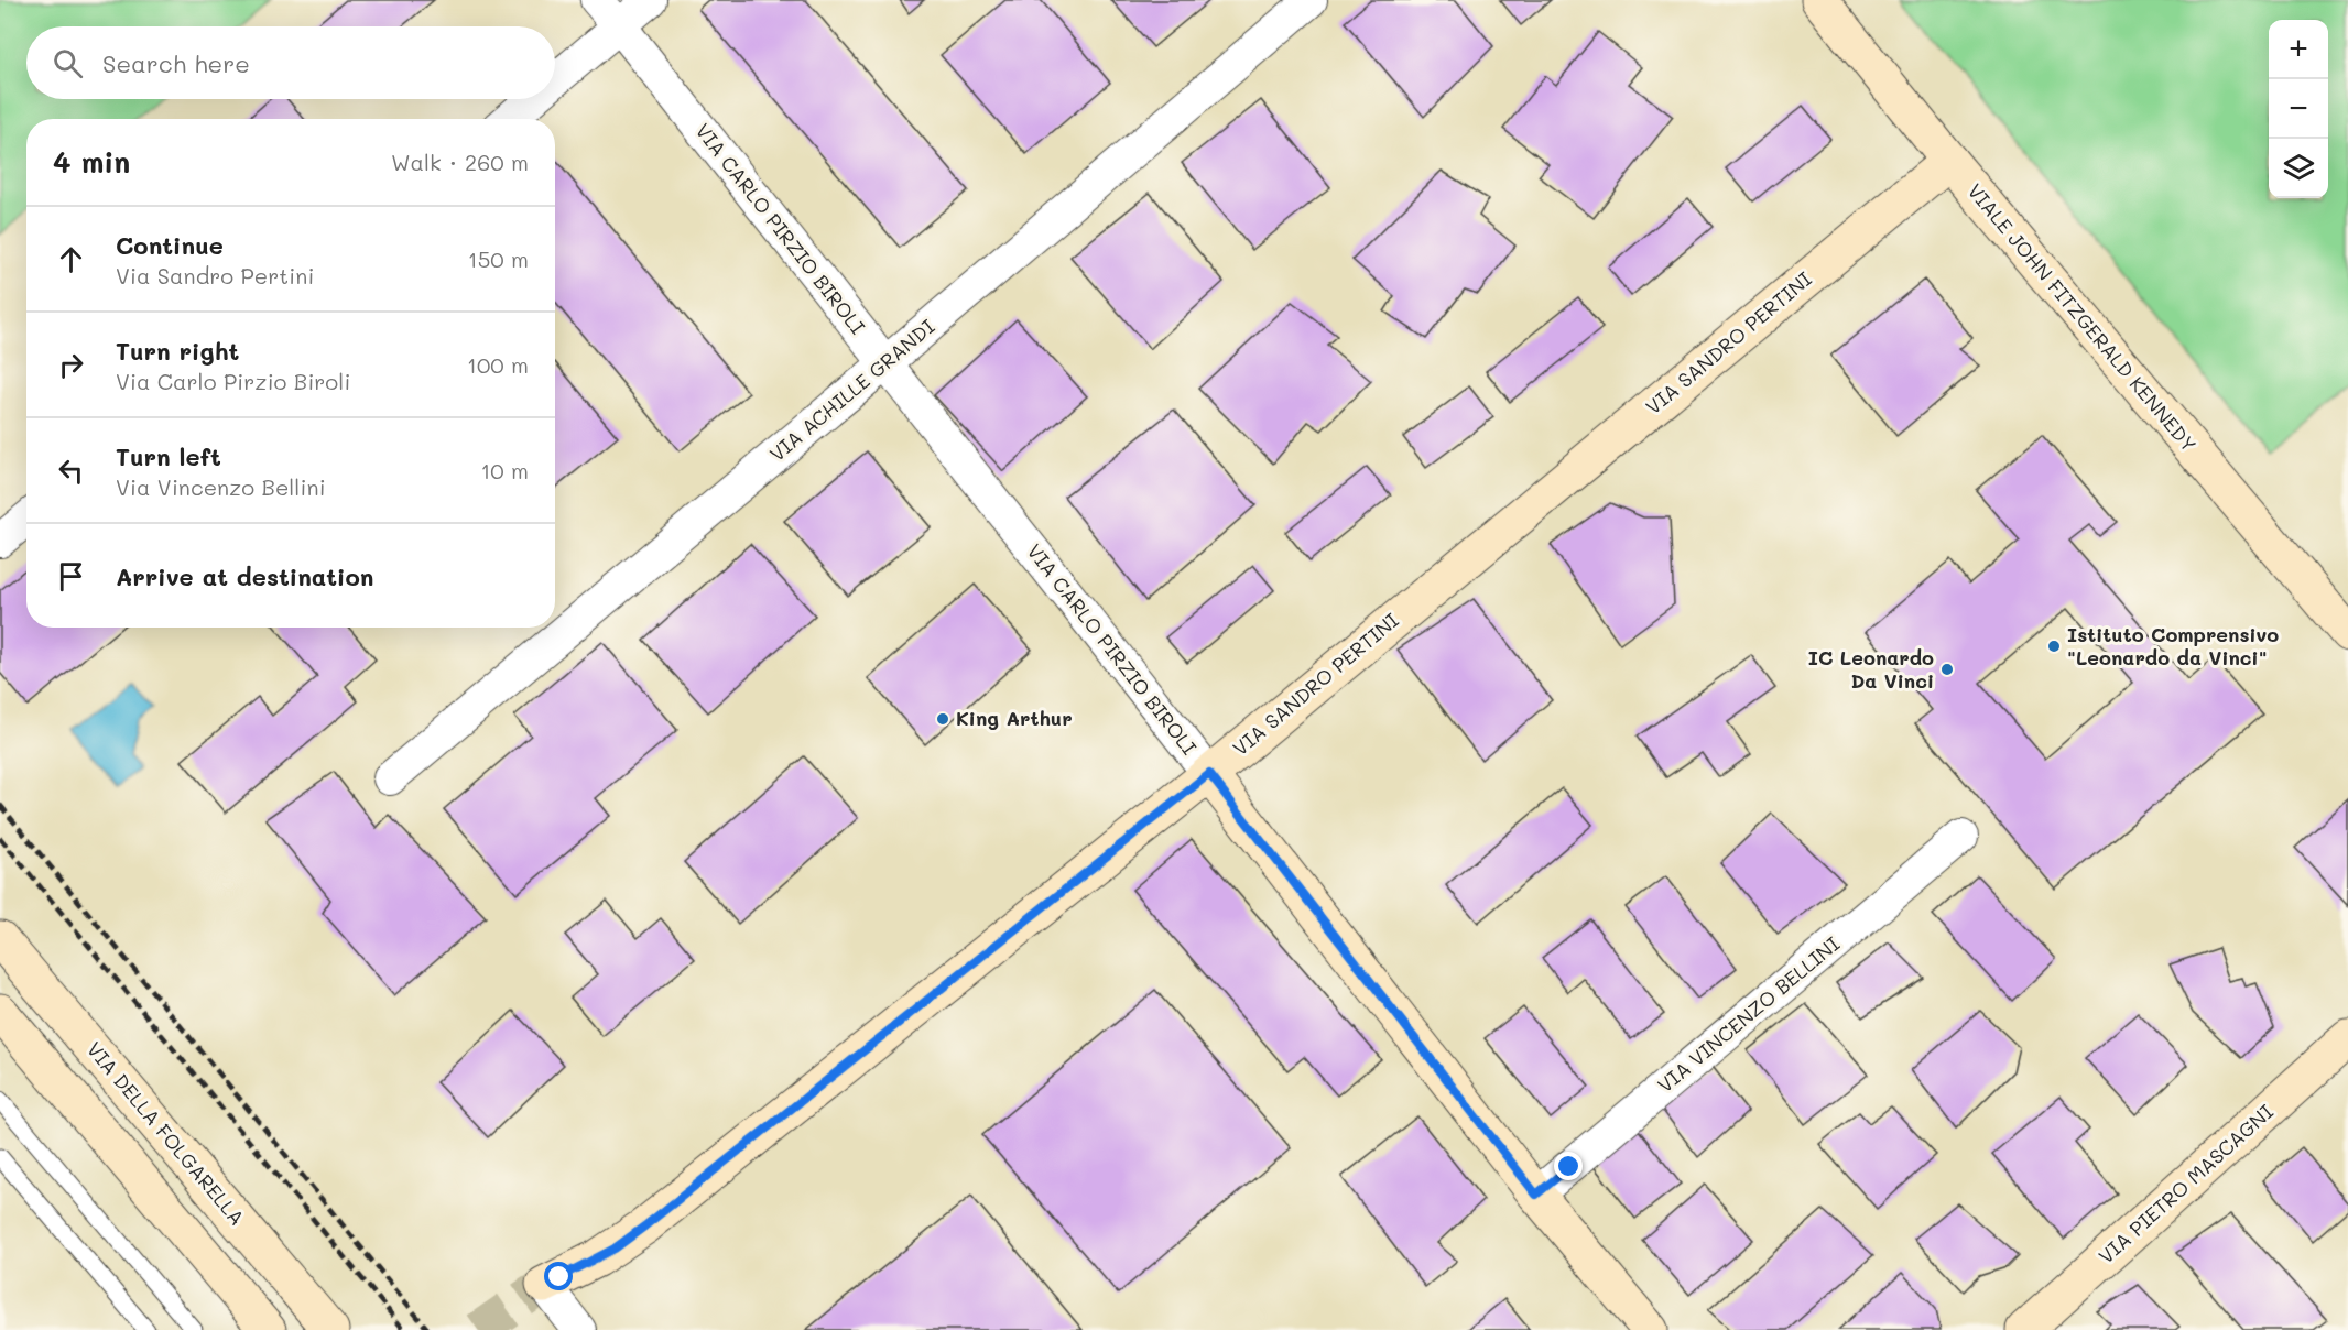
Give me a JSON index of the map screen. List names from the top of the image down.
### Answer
{
  "streets": {
    "street": [
      "VIA CARLO PIRZIO BIROLI",
      "VIALE JOHN FITZGERALD KENNEDY",
      "VIA SANDRO PERTINI",
      "VIA ACHILLE GRANDI",
      "VIA VINCENZO BELLINI",
      "VIA DELLA FOLGARELLA",
      "VIA PIETRO MASCAGNI"
    ]
  },
  "crossings": [
    ["VIA CARLO PIRZIO BIROLI", "VIA SANDRO PERTINI"],
    ["VIA CARLO PIRZIO BIROLI", "VIA ACHILLE GRANDI"],
    ["VIA CARLO PIRZIO BIROLI", "VIA VINCENZO BELLINI"],
    ["VIALE JOHN FITZGERALD KENNEDY", "VIA SANDRO PERTINI"]
  ],
  "places": ["Istituto Comprensivo \"Leonardo da Vinci\"", "IC Leonardo Da Vinci", "King Arthur"],
  "page": {
    "map_buttons": ["+", "−"],
    "search": "Search here",
    "heading": ["4 min", "Walk · 260 m"],
    "list": [
      ["Continue", "Via Sandro Pertini", "150 m"],
      ["Turn right", "Via Carlo Pirzio Biroli", "100 m"],
      ["Turn left", "Via Vincenzo Bellini", "10 m"],
      "Arrive at destination"
    ]
  }
}
